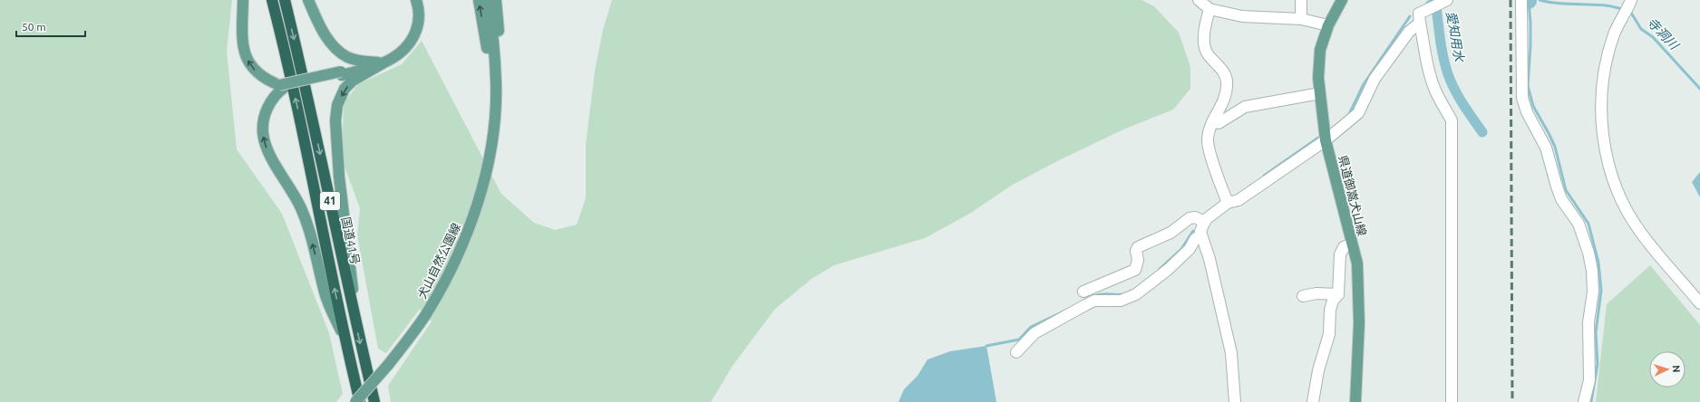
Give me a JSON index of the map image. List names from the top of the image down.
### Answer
{
  "streets": {
    "highway": ["41", "国道41号"],
    "main road": ["県道御嵩犬山線", "犬山自然公園線"]
  },
  "water": ["寺洞川", "愛知用水"],
  "scale_bar": "50 m",
  "north": "right"
}
